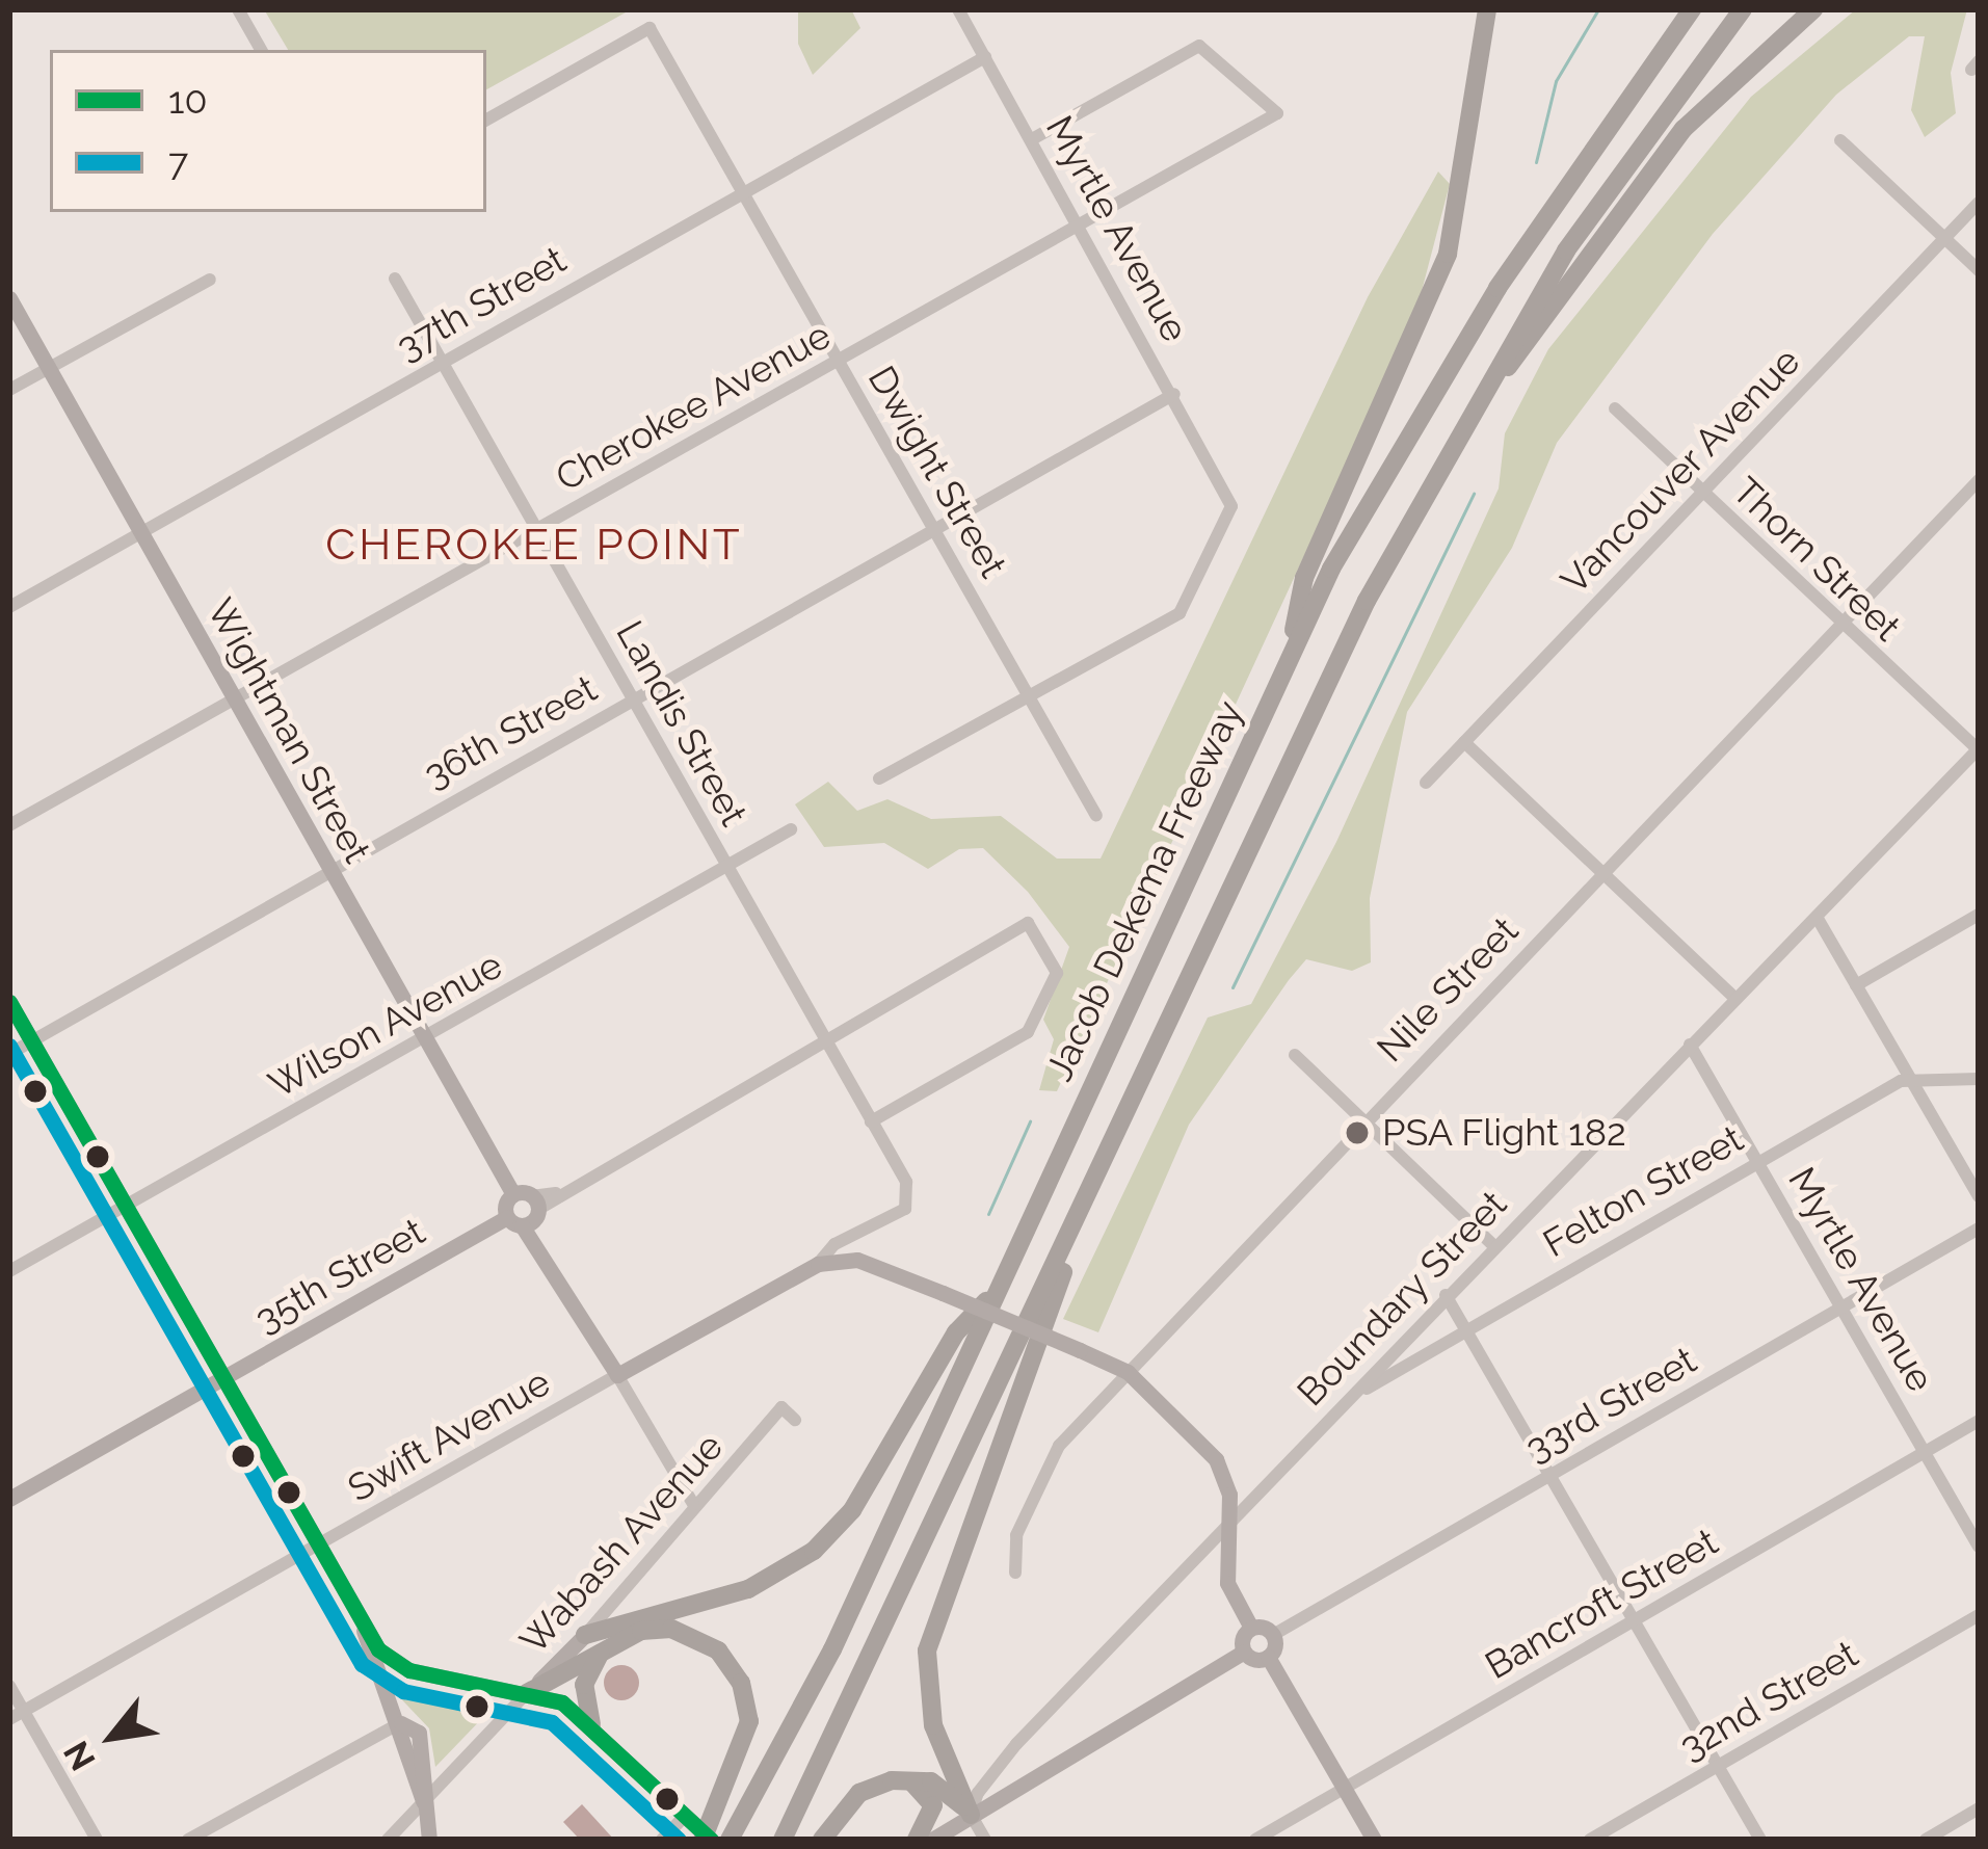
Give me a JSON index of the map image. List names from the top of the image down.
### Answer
{
  "streets": {
    "highway": ["Jacob Dekema Freeway"],
    "main road": [
      "Wightman Street",
      "35th Street",
      "Boundary Street",
      "Swift Avenue",
      "Wabash Avenue"
    ],
    "street": [
      "Myrtle Avenue",
      "37th Street",
      "Cherokee Avenue",
      "Vancouver Avenue",
      "Dwight Street",
      "Thorn Street",
      "Landis Street",
      "36th Street",
      "Nile Street",
      "Wilson Avenue",
      "Felton Street",
      "33rd Street",
      "Bancroft Street",
      "32nd Street"
    ]
  },
  "crossings": [
    ["Myrtle Avenue", "37th Street"],
    ["Myrtle Avenue", "Cherokee Avenue"],
    ["Myrtle Avenue", "Dwight Street"],
    ["Myrtle Avenue", "36th Street"],
    ["Myrtle Avenue", "Felton Street"],
    ["Myrtle Avenue", "Boundary Street"],
    ["Myrtle Avenue", "33rd Street"],
    ["Myrtle Avenue", "Bancroft Street"],
    ["37th Street", "Dwight Street"],
    ["37th Street", "Landis Street"],
    ["37th Street", "Wightman Street"],
    ["Cherokee Avenue", "Dwight Street"],
    ["Cherokee Avenue", "Landis Street"],
    ["Cherokee Avenue", "Wightman Street"],
    ["Vancouver Avenue", "Thorn Street"],
    ["Dwight Street", "36th Street"],
    ["Thorn Street", "Nile Street"],
    ["Thorn Street", "Boundary Street"],
    ["Landis Street", "36th Street"],
    ["Landis Street", "Wilson Avenue"],
    ["Landis Street", "35th Street"],
    ["Landis Street", "Swift Avenue"],
    ["Wightman Street", "36th Street"],
    ["Wightman Street", "Wilson Avenue"],
    ["Wightman Street", "35th Street"],
    ["Wightman Street", "Swift Avenue"],
    ["Wightman Street", "Wabash Avenue"],
    ["Felton Street", "Boundary Street"]
  ],
  "districts": ["CHEROKEE POINT"],
  "places": ["PSA Flight 182"],
  "lines": ["transit line 10", "transit line 7"],
  "legend": ["10", "7"],
  "north": "bottom left"
}
